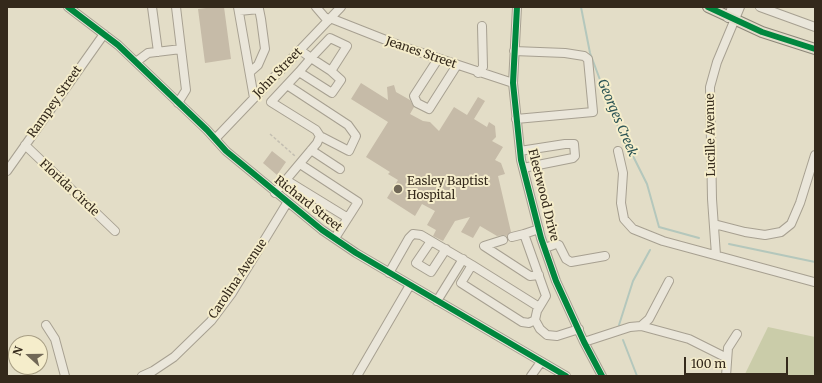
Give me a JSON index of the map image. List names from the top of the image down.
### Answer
{
  "streets": {
    "street": [
      "Jeanes Street",
      "John Street",
      "Rampey Street",
      "Lucille Avenue",
      "Florida Circle",
      "Fleetwood Drive",
      "Richard Street",
      "Carolina Avenue"
    ]
  },
  "crossings": [
    ["Jeanes Street", "John Street"],
    ["Jeanes Street", "Fleetwood Drive"],
    ["John Street", "Richard Street"],
    ["Rampey Street", "Florida Circle"],
    ["Rampey Street", "Richard Street"],
    ["Richard Street", "Carolina Avenue"]
  ],
  "water": ["Georges Creek"],
  "places": ["Easley Baptist Hospital"],
  "scale_bar": "100 m",
  "north": "left"
}
